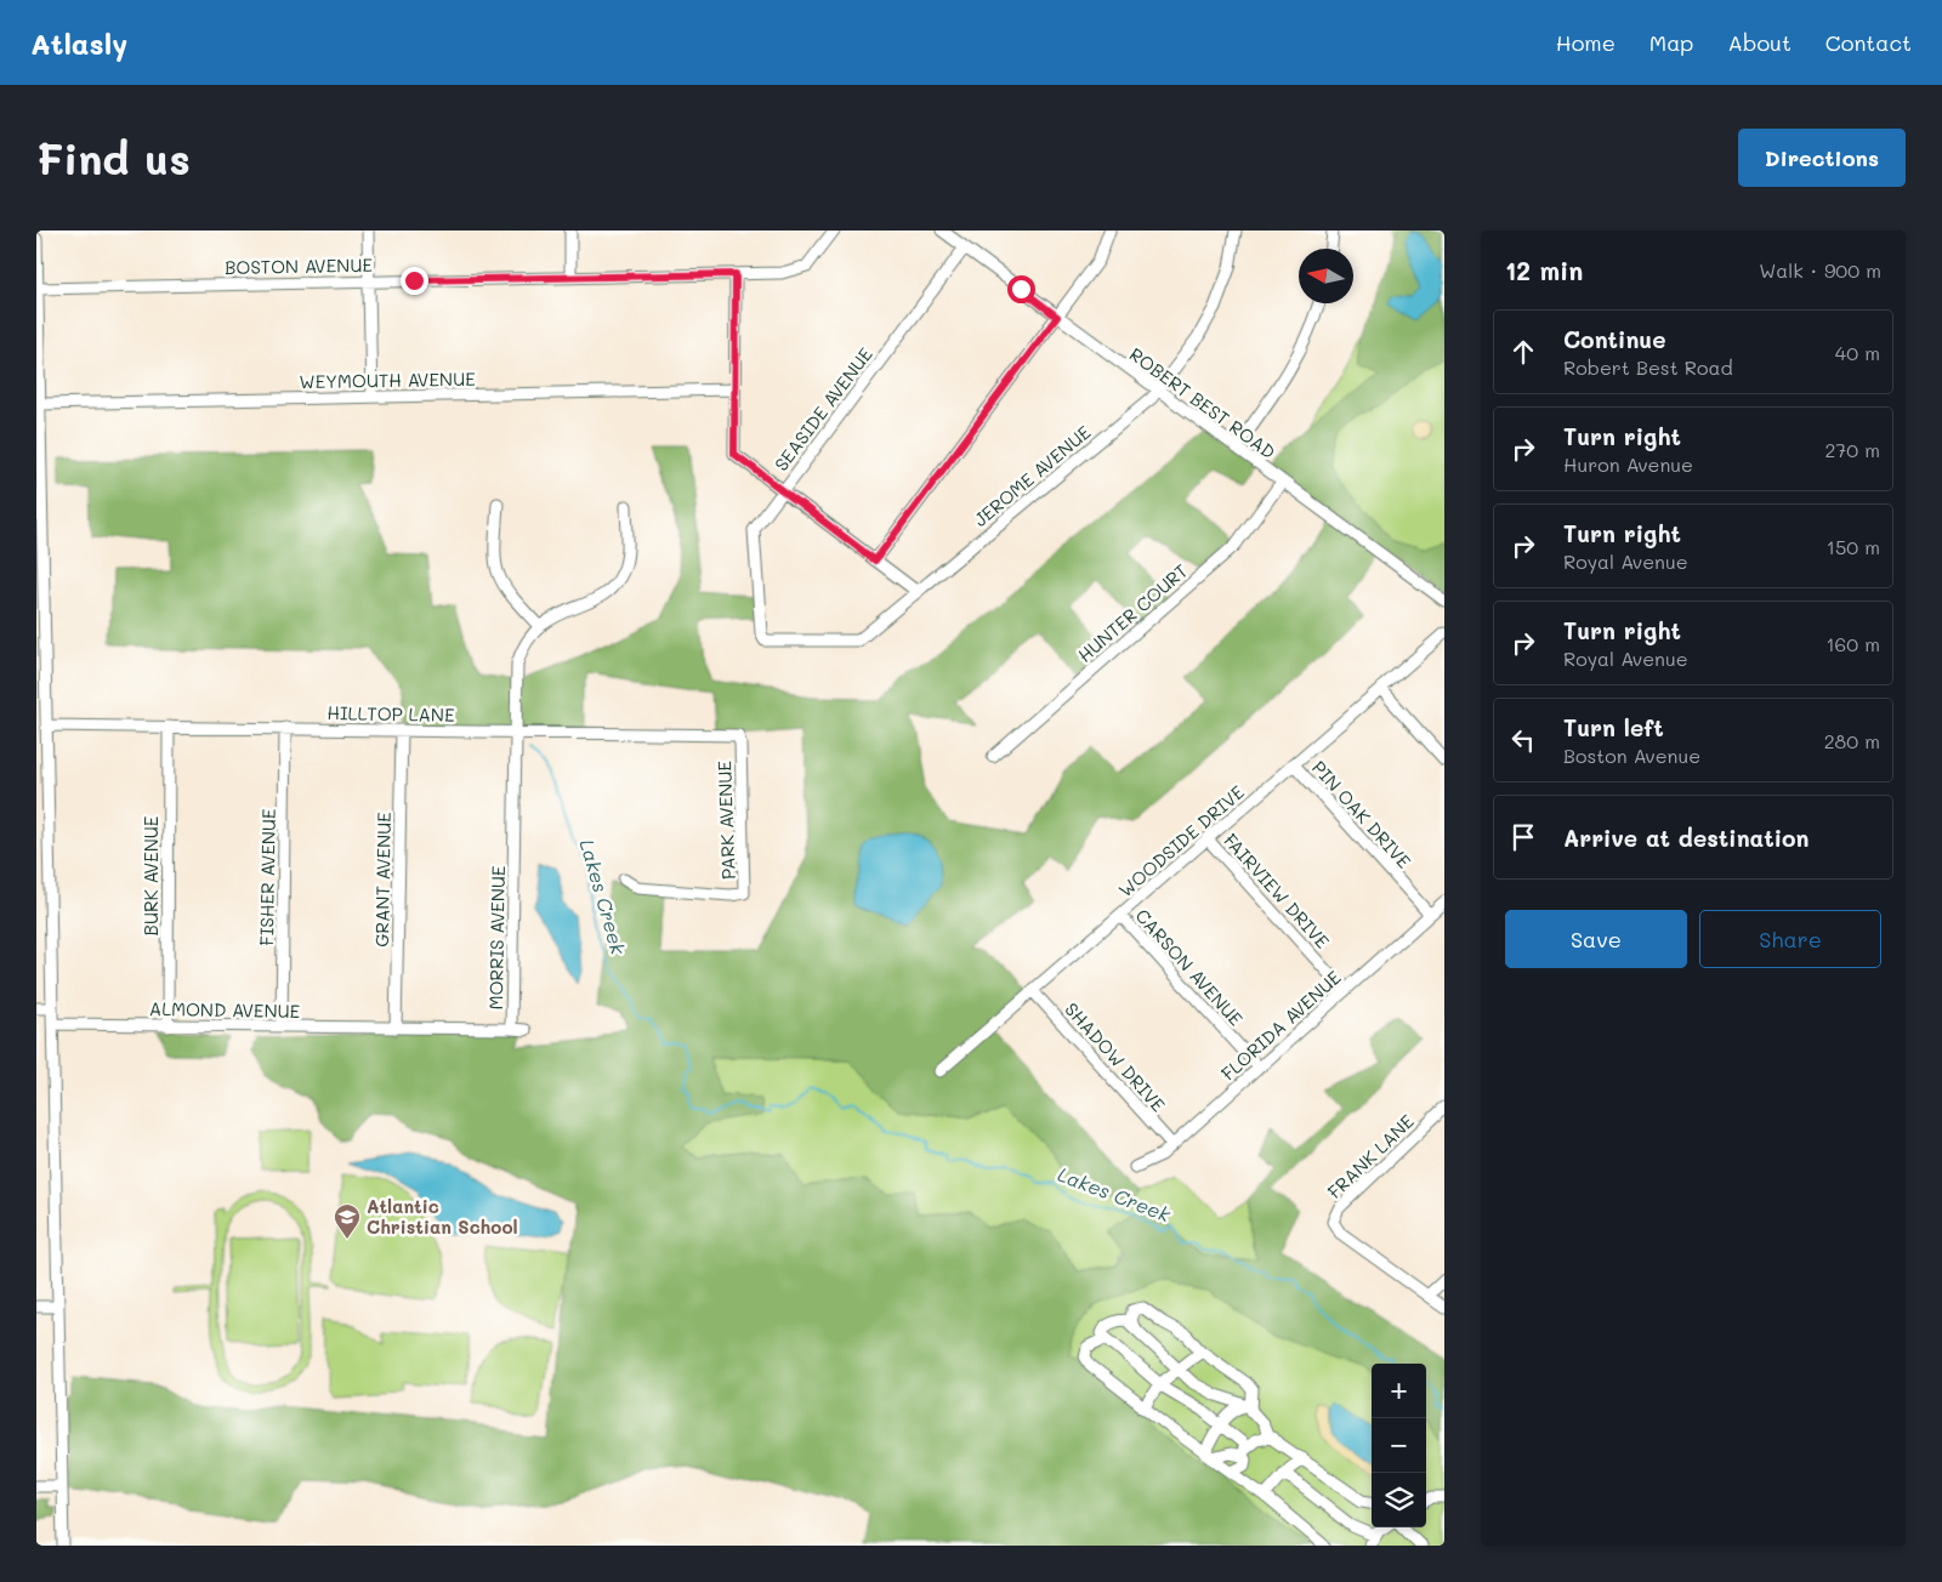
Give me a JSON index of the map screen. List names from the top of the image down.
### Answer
{
  "streets": {
    "street": [
      "BOSTON AVENUE",
      "WEYMOUTH AVENUE",
      "ROBERT BEST ROAD",
      "SEASIDE AVENUE",
      "JEROME AVENUE",
      "HUNTER COURT",
      "HILLTOP LANE",
      "PIN OAK DRIVE",
      "PARK AVENUE",
      "WOODSIDE DRIVE",
      "BURK AVENUE",
      "FISHER AVENUE",
      "GRANT AVENUE",
      "FAIRVIEW DRIVE",
      "MORRIS AVENUE",
      "CARSON AVENUE",
      "ALMOND AVENUE",
      "FLORIDA AVENUE",
      "SHADOW DRIVE",
      "FRANK LANE"
    ]
  },
  "crossings": [
    ["ROBERT BEST ROAD", "SEASIDE AVENUE"],
    ["ROBERT BEST ROAD", "JEROME AVENUE"],
    ["ROBERT BEST ROAD", "HUNTER COURT"],
    ["SEASIDE AVENUE", "JEROME AVENUE"],
    ["HILLTOP LANE", "PARK AVENUE"],
    ["HILLTOP LANE", "BURK AVENUE"],
    ["HILLTOP LANE", "FISHER AVENUE"],
    ["HILLTOP LANE", "GRANT AVENUE"],
    ["HILLTOP LANE", "MORRIS AVENUE"],
    ["PIN OAK DRIVE", "WOODSIDE DRIVE"],
    ["PIN OAK DRIVE", "FLORIDA AVENUE"],
    ["WOODSIDE DRIVE", "FAIRVIEW DRIVE"],
    ["WOODSIDE DRIVE", "CARSON AVENUE"],
    ["WOODSIDE DRIVE", "SHADOW DRIVE"],
    ["BURK AVENUE", "ALMOND AVENUE"],
    ["FISHER AVENUE", "ALMOND AVENUE"],
    ["GRANT AVENUE", "MORRIS AVENUE"],
    ["GRANT AVENUE", "ALMOND AVENUE"],
    ["FAIRVIEW DRIVE", "FLORIDA AVENUE"],
    ["MORRIS AVENUE", "ALMOND AVENUE"],
    ["CARSON AVENUE", "FLORIDA AVENUE"],
    ["FLORIDA AVENUE", "SHADOW DRIVE"]
  ],
  "water": ["Lakes Creek"],
  "places": {
    "school or university": ["Atlantic Christian School"]
  },
  "north": "left",
  "page": {
    "header": "Atlasly",
    "nav": [
      "Home",
      "Map",
      "About",
      "Contact"
    ],
    "buttons": [
      "Directions",
      ["Save", "Share"]
    ],
    "title": "Find us",
    "heading": ["12 min", "Walk · 900 m"],
    "list": [
      ["Continue", "Robert Best Road", "40 m"],
      ["Turn right", "Huron Avenue", "270 m"],
      ["Turn right", "Royal Avenue", "150 m"],
      ["Turn right", "Royal Avenue", "160 m"],
      ["Turn left", "Boston Avenue", "280 m"],
      "Arrive at destination"
    ],
    "map_buttons": ["+", "−"]
  }
}
